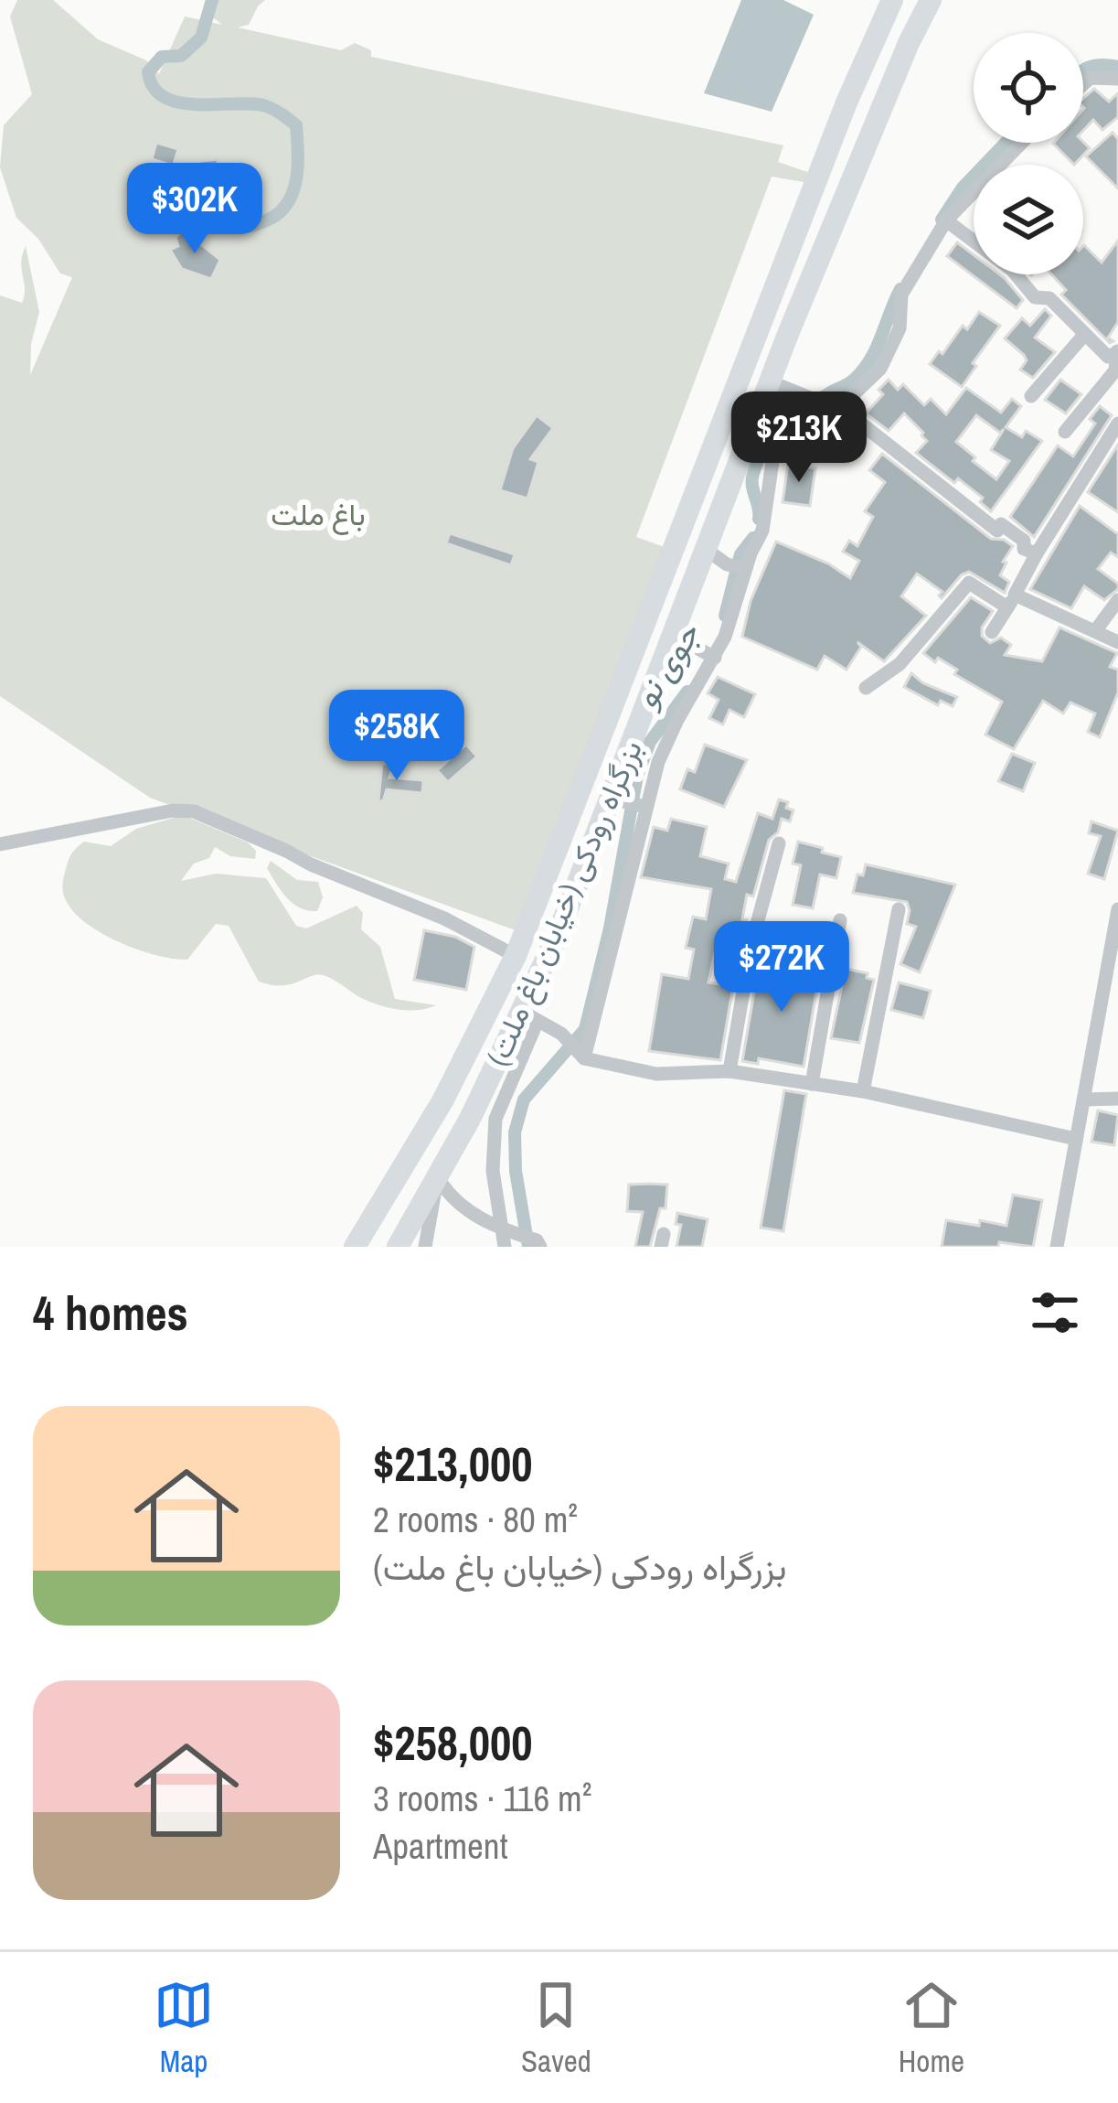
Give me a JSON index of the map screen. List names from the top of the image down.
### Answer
{
  "streets": {
    "highway": ["بزرگراه رودکی (خیابان باغ ملت)"]
  },
  "water": ["جوی نو"],
  "parks": ["باغ ملت"],
  "page": {
    "price": [
      "$302K",
      "$213K",
      "$258K",
      "$272K"
    ],
    "heading": "4 homes",
    "list": [
      {
        "name": "$213,000",
        "note": "2 rooms · 80 m² · بزرگراه رودکی (خیابان باغ ملت)"
      },
      {
        "name": "$258,000",
        "note": "3 rooms · 116 m² · Apartment"
      }
    ],
    "tabs": ["Map", "Saved", "Home"]
  }
}
